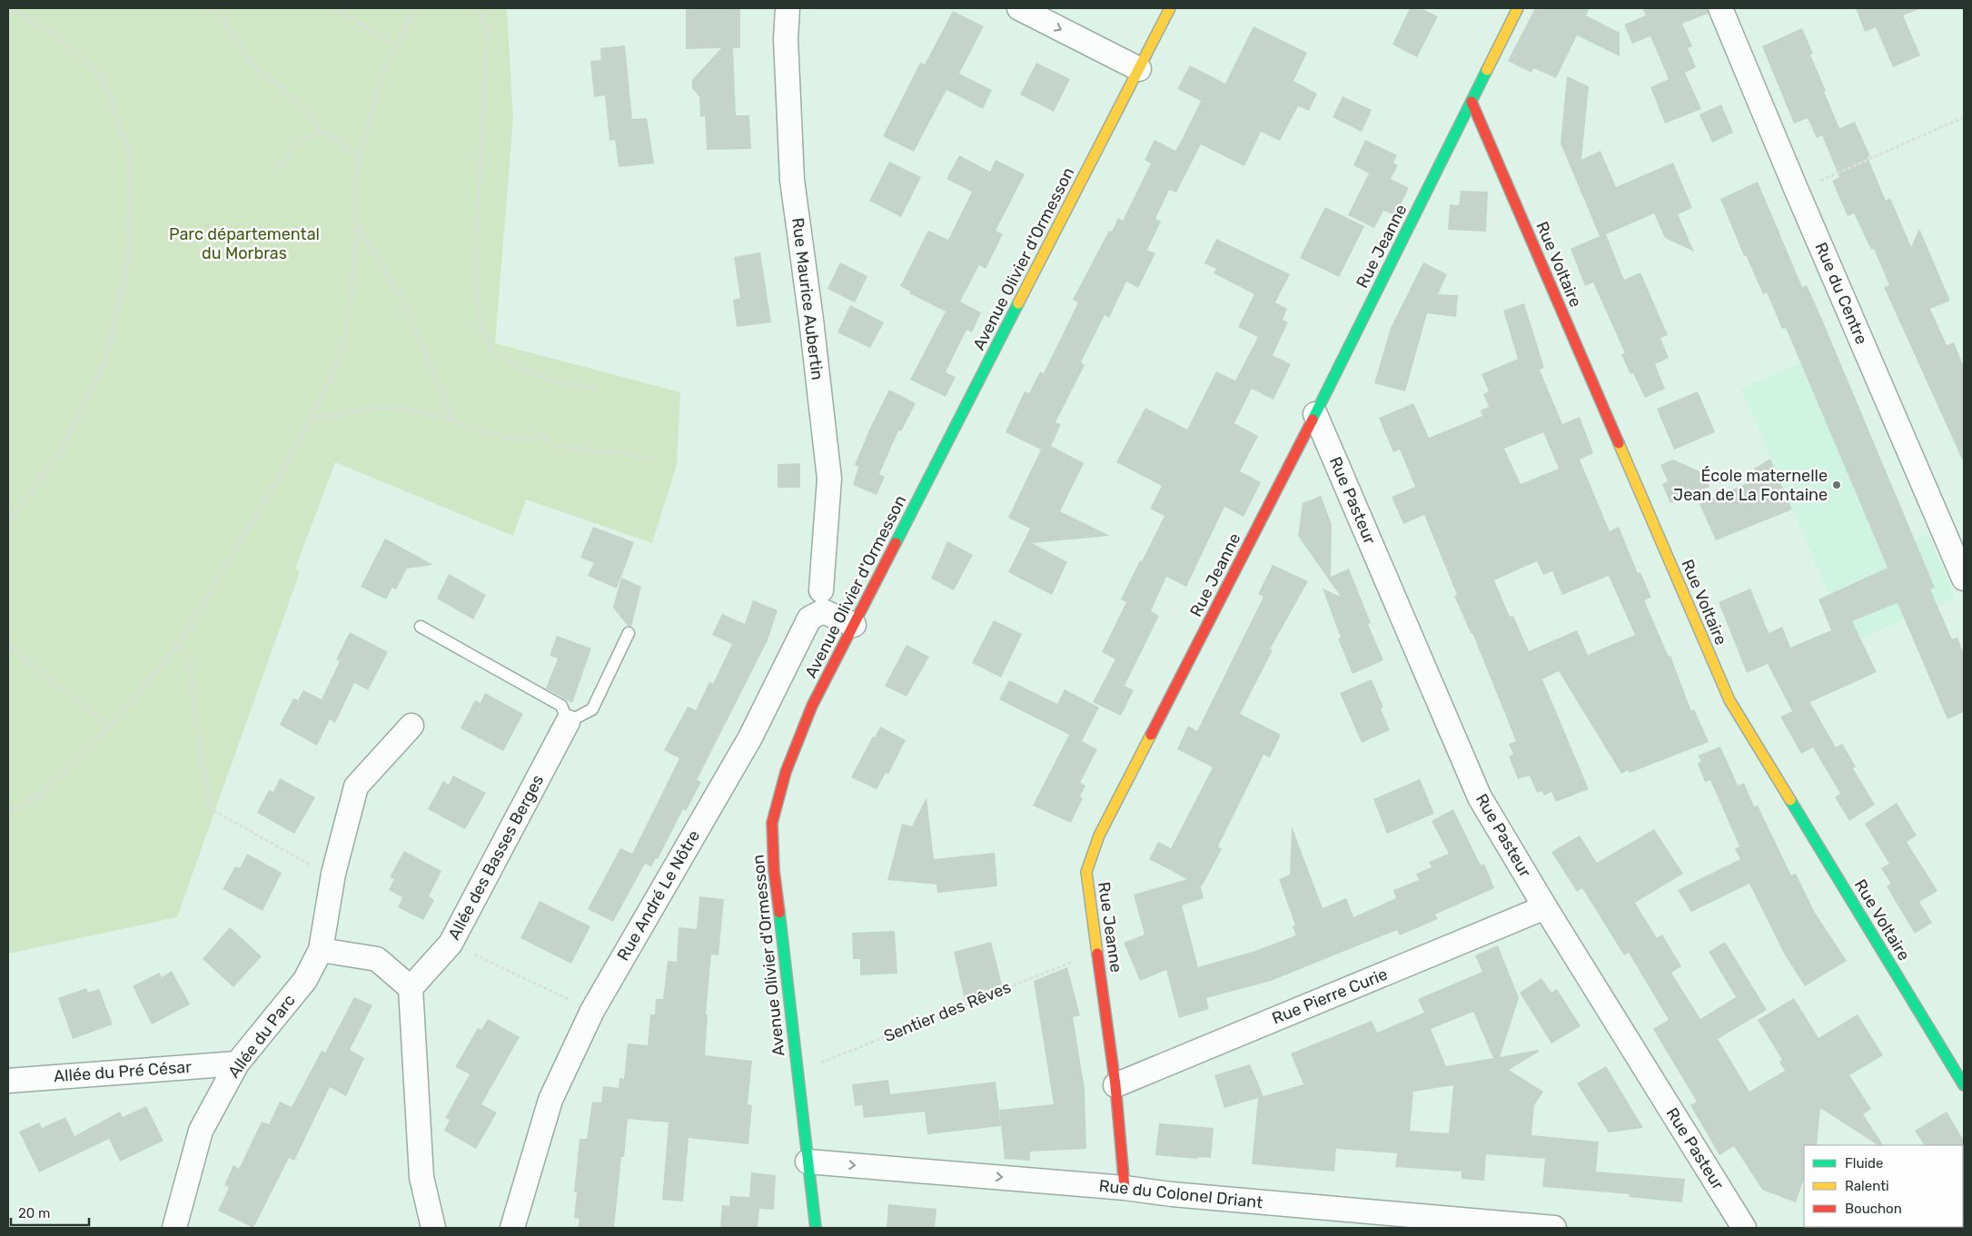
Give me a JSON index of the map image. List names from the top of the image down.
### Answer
{
  "streets": {
    "street": [
      "Rue Jeanne",
      "Avenue Olivier d'Ormesson",
      "Rue Voltaire",
      "Rue du Centre",
      "Rue Maurice Aubertin",
      "Rue Pasteur",
      "Allée des Basses Berges",
      "Rue André Le Nôtre",
      "Rue Pierre Curie",
      "Allée du Parc",
      "Allée du Pré César",
      "Rue du Colonel Driant"
    ],
    "path": ["Sentier des Rêves"]
  },
  "crossings": [
    ["Rue Jeanne", "Rue Voltaire"],
    ["Rue Jeanne", "Rue Pasteur"],
    ["Rue Jeanne", "Rue Pierre Curie"],
    ["Rue Jeanne", "Sentier des Rêves"],
    ["Rue Jeanne", "Rue du Colonel Driant"],
    ["Avenue Olivier d'Ormesson", "Rue André Le Nôtre"],
    ["Avenue Olivier d'Ormesson", "Sentier des Rêves"],
    ["Avenue Olivier d'Ormesson", "Rue du Colonel Driant"],
    ["Rue Pasteur", "Rue Pierre Curie"],
    ["Allée du Parc", "Allée du Pré César"]
  ],
  "one_way": ["Rue du Colonel Driant"],
  "parks": ["Parc départemental du Morbras"],
  "places": ["École maternelle Jean de La Fontaine"],
  "legend": ["Fluide", "Ralenti", "Bouchon"],
  "scale_bar": "20 m"
}
